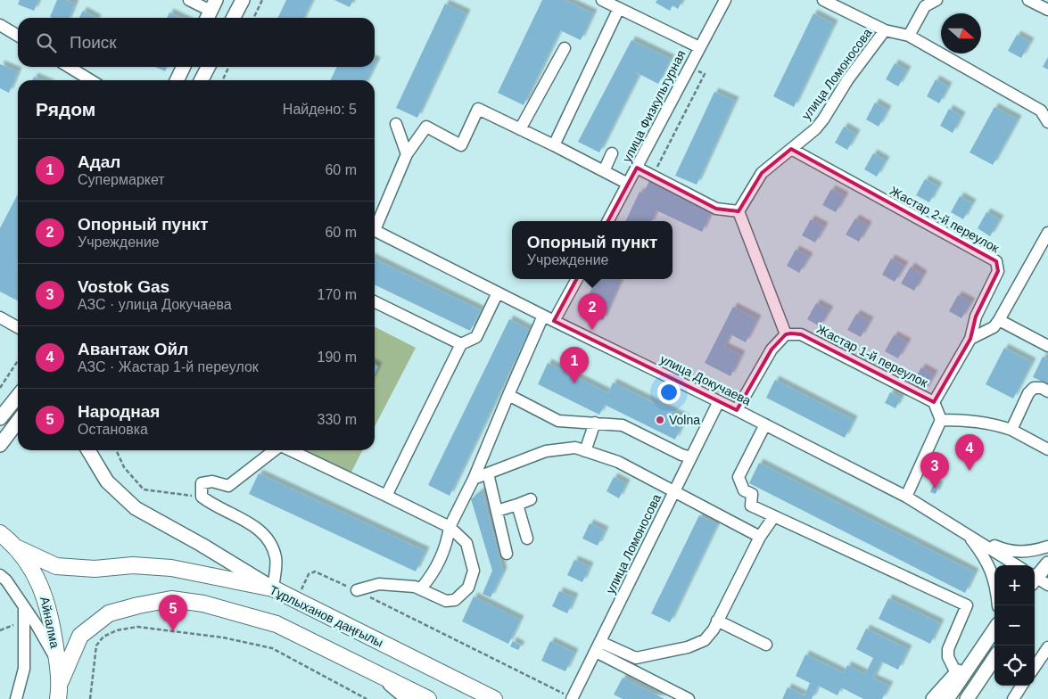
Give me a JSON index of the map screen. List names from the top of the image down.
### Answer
{
  "streets": {
    "highway": ["Тұрлыханов даңғылы", "Айналма"],
    "street": [
      "улица Ломоносова",
      "улица Физкультурная",
      "Жастар 2-й переулок",
      "Жастар 1-й переулок",
      "улица Докучаева"
    ]
  },
  "crossings": [
    ["улица Ломоносова", "Жастар 2-й переулок"],
    ["улица Ломоносова", "улица Докучаева"],
    ["Жастар 2-й переулок", "Жастар 1-й переулок"],
    ["Тұрлыханов даңғылы", "Айналма"]
  ],
  "places": ["Volna"],
  "north": "right",
  "page": {
    "search": "Поиск",
    "heading": ["Рядом", "Найдено: 5"],
    "list": [
      {
        "mark": "1",
        "name": "Адал",
        "note": "Супермаркет",
        "value": "60 m"
      },
      {
        "mark": "2",
        "name": "Опорный пункт",
        "note": "Учреждение",
        "value": "60 m"
      },
      {
        "mark": "3",
        "name": "Vostok Gas",
        "note": "АЗС · улица Докучаева",
        "value": "170 m"
      },
      {
        "mark": "4",
        "name": "Авантаж Ойл",
        "note": "АЗС · Жастар 1-й переулок",
        "value": "190 m"
      },
      {
        "mark": "5",
        "name": "Народная",
        "note": "Остановка",
        "value": "330 m"
      }
    ],
    "popup": ["Опорный пункт", "Учреждение"],
    "pins": [
      "2",
      "1",
      "4",
      "3",
      "5"
    ],
    "map_buttons": ["+", "−"]
  }
}
